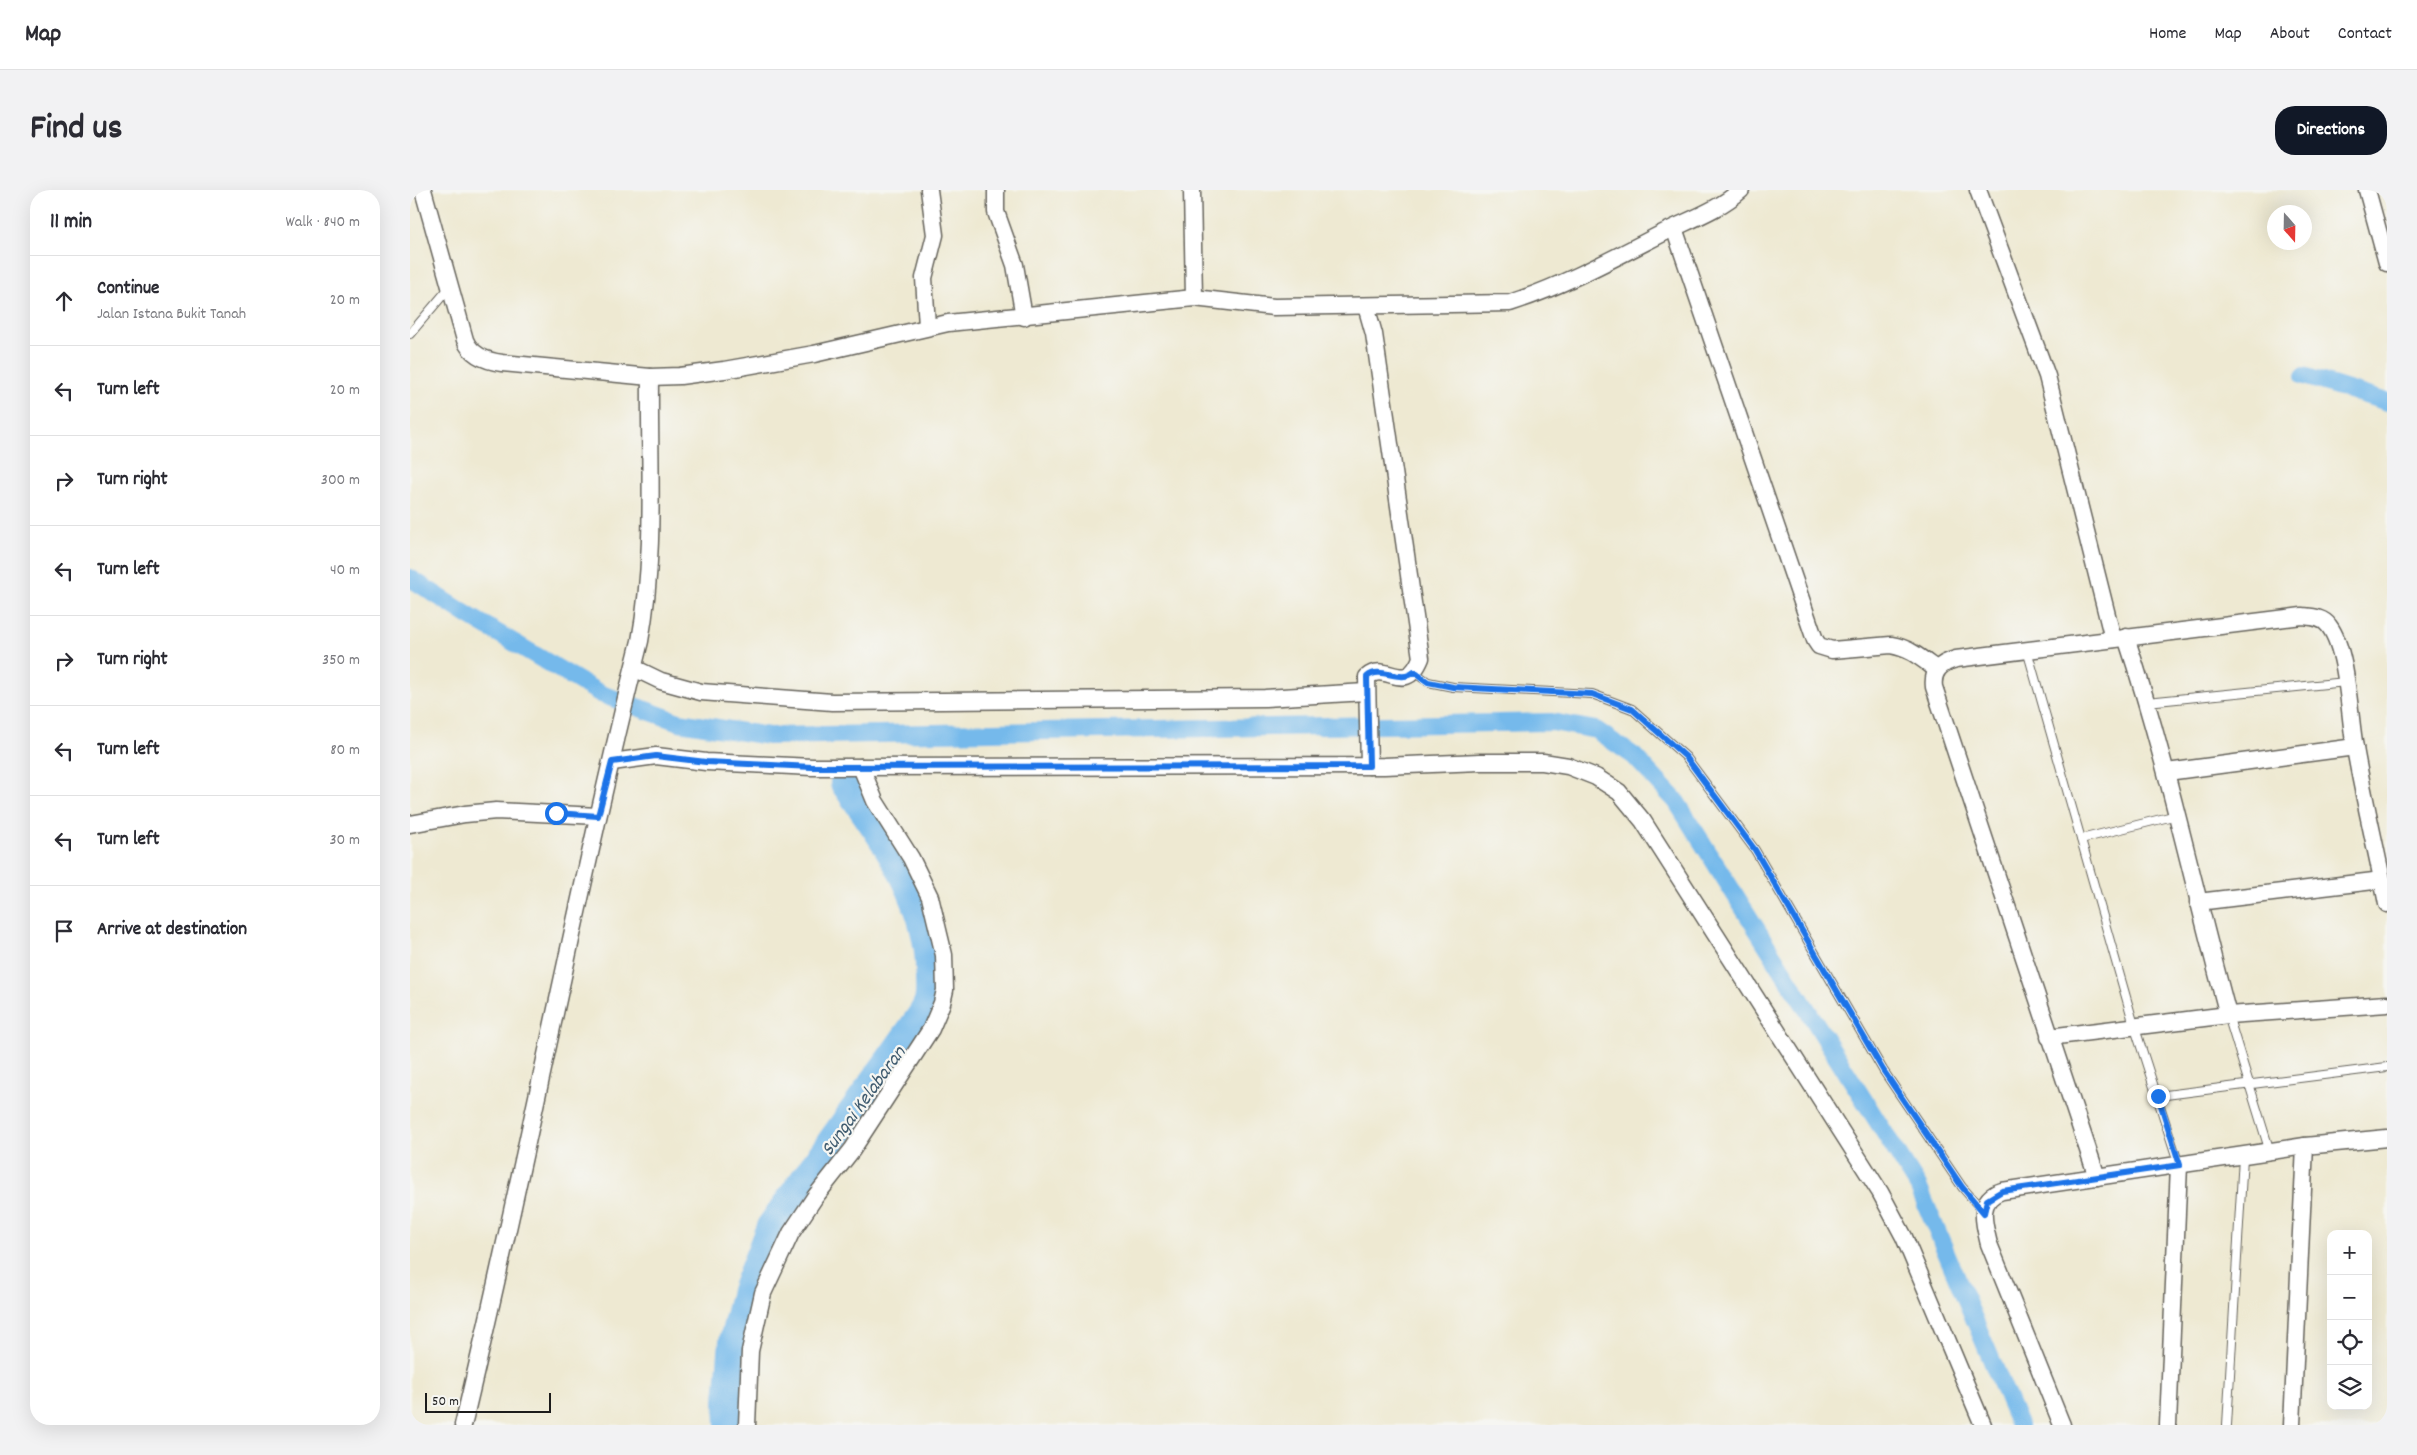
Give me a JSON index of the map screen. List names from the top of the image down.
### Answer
{
  "water": ["Sungai Kelabaran"],
  "scale_bar": "50 m",
  "north": "bottom",
  "page": {
    "header": "Map",
    "nav": [
      "Home",
      "Map",
      "About",
      "Contact"
    ],
    "title": "Find us",
    "buttons": "Directions",
    "heading": ["11 min", "Walk · 840 m"],
    "list": [
      ["Continue", "Jalan Istana Bukit Tanah", "20 m"],
      ["Turn left", "20 m"],
      ["Turn right", "300 m"],
      ["Turn left", "40 m"],
      ["Turn right", "350 m"],
      ["Turn left", "80 m"],
      ["Turn left", "30 m"],
      "Arrive at destination"
    ],
    "map_buttons": ["+", "−"],
    "scale": "50 m"
  }
}
